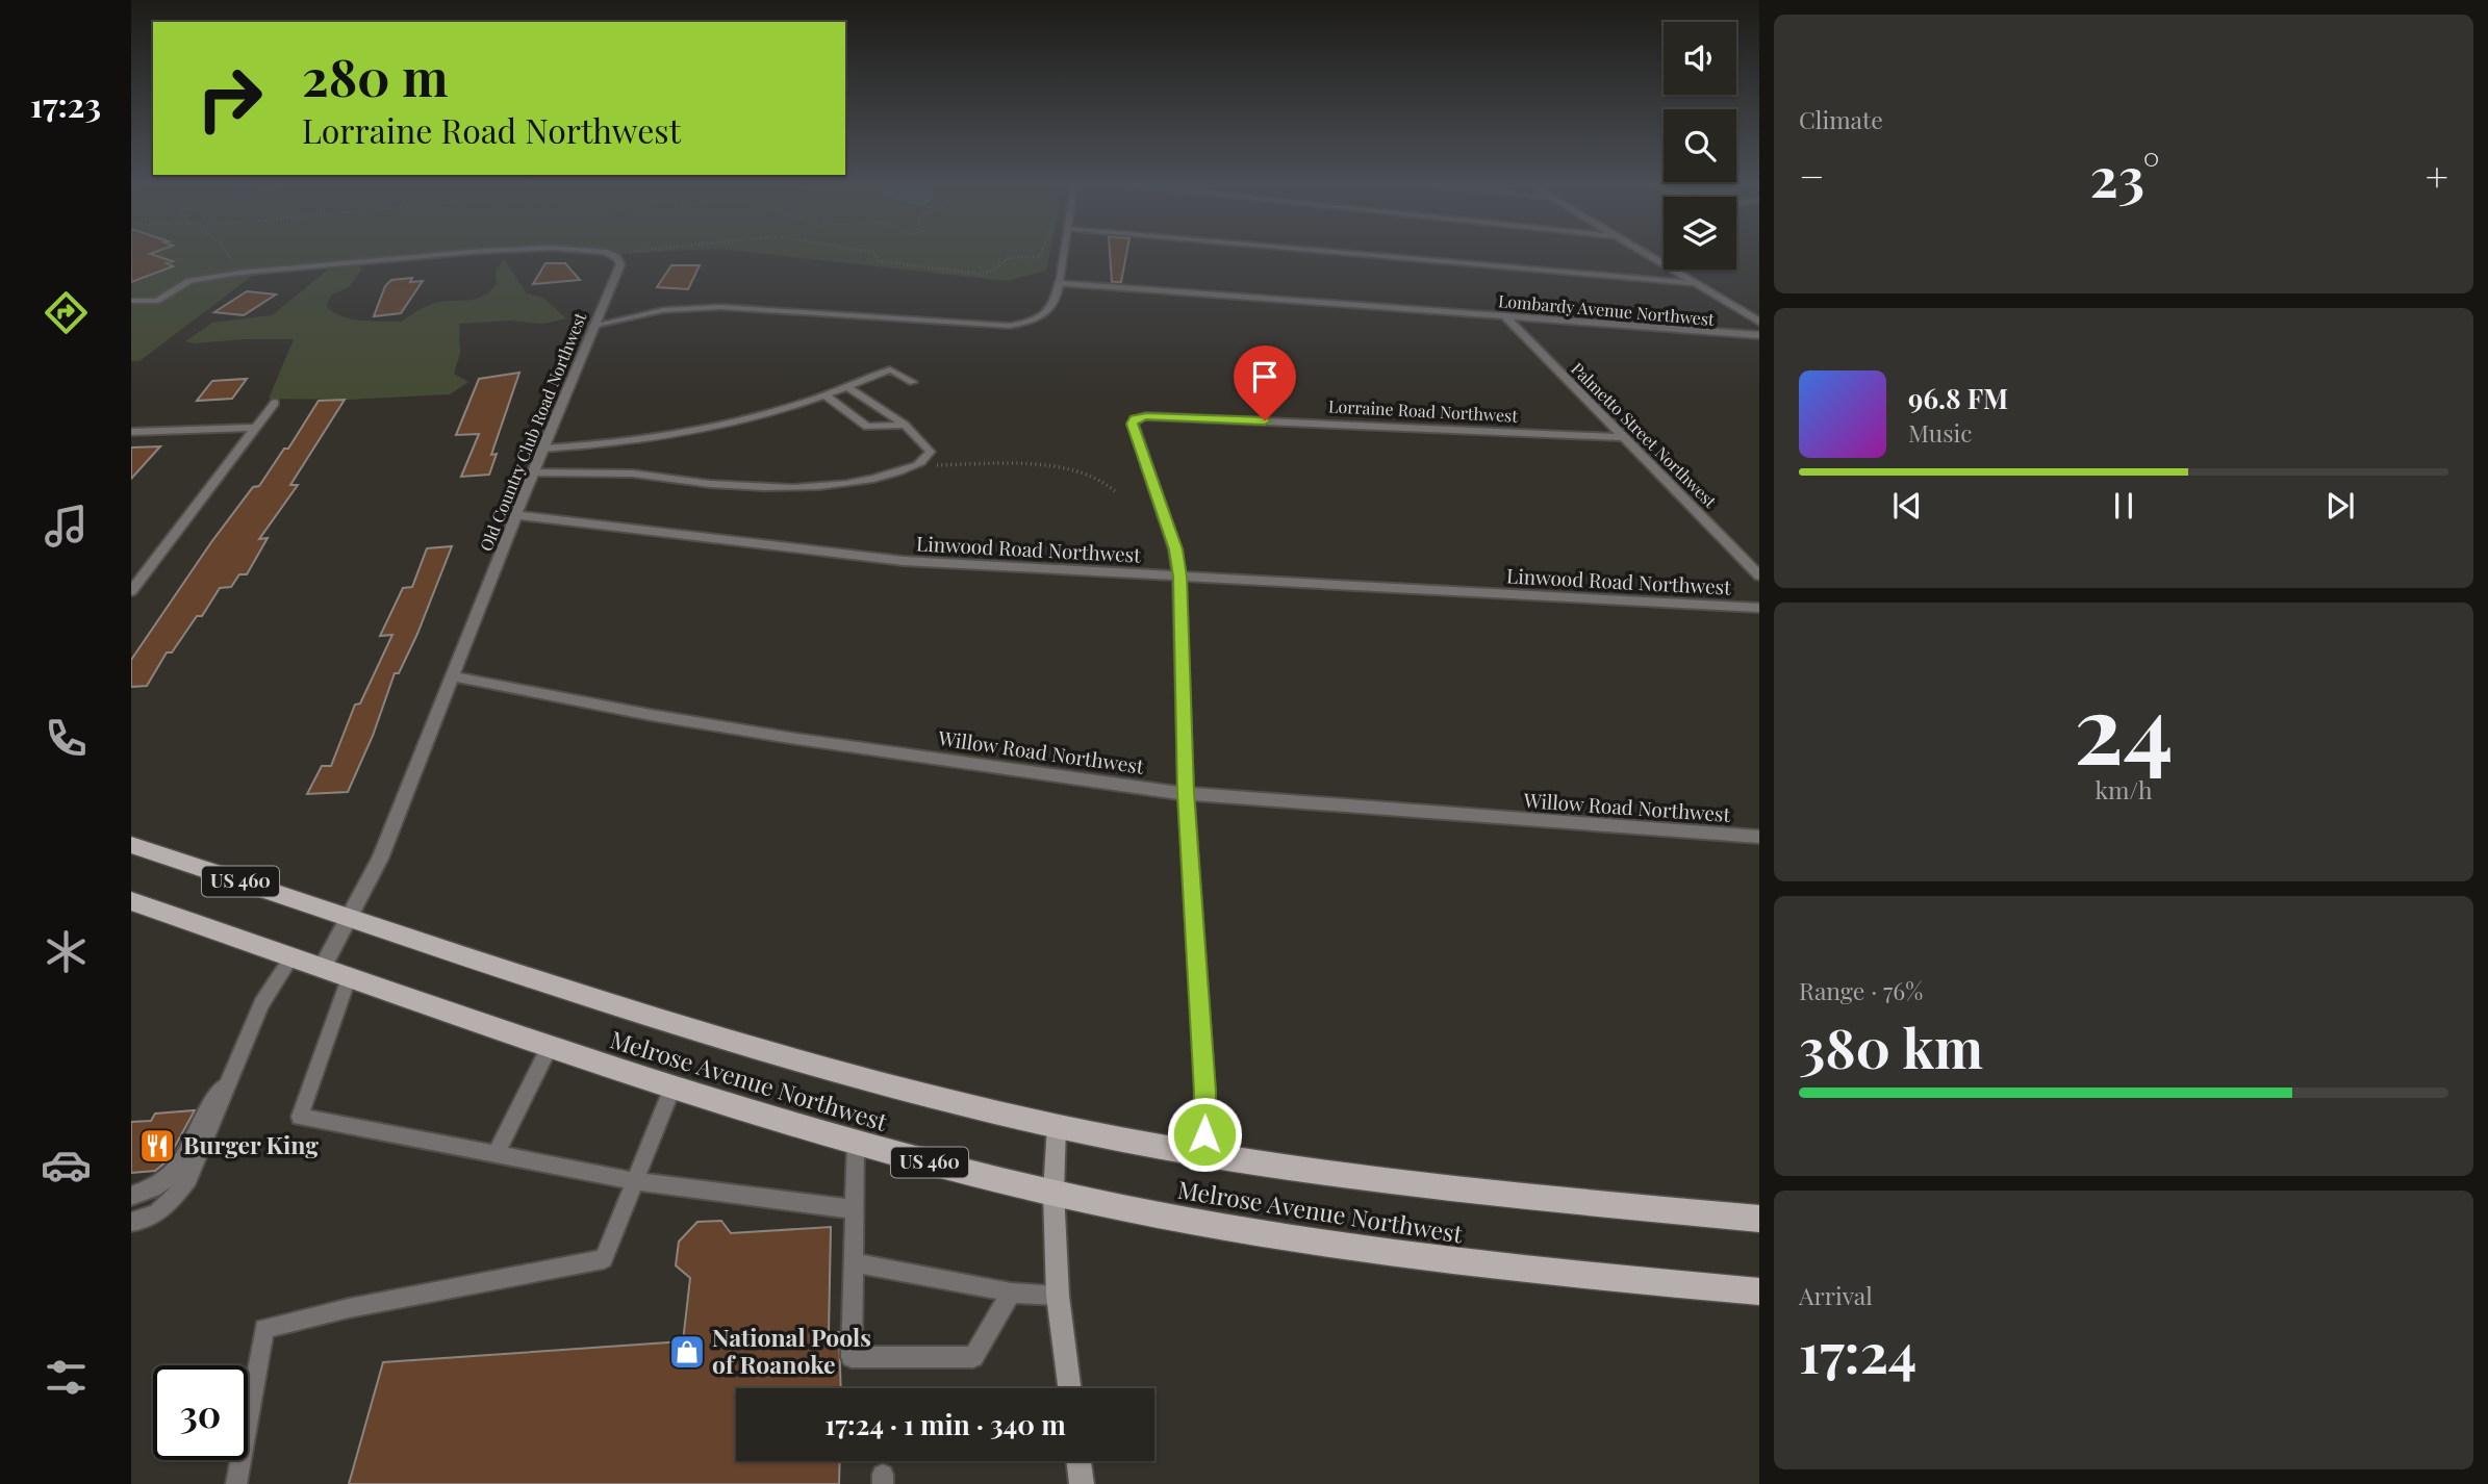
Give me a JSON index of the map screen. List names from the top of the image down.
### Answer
{
  "streets": {
    "main road": ["US 460", "Melrose Avenue Northwest"],
    "street": [
      "Lombardy Avenue Northwest",
      "Lorraine Road Northwest",
      "Old Country Club Road Northwest",
      "Palmetto Street Northwest",
      "Linwood Road Northwest",
      "Willow Road Northwest"
    ]
  },
  "crossings": [
    ["Lombardy Avenue Northwest", "Palmetto Street Northwest"],
    ["Lorraine Road Northwest", "Palmetto Street Northwest"],
    ["Lorraine Road Northwest", "Linwood Road Northwest"],
    ["Old Country Club Road Northwest", "Linwood Road Northwest"],
    ["Old Country Club Road Northwest", "Willow Road Northwest"],
    ["Old Country Club Road Northwest", "Melrose Avenue Northwest"]
  ],
  "places": {
    "restaurant": ["Burger King"],
    "shop": ["National Pools of Roanoke"]
  },
  "page": {
    "tabs": "17:23",
    "tile": [
      "Climate",
      ["24", "km/h"],
      ["Range · 76%", "380 km"],
      ["Arrival", "17:24"]
    ],
    "turn": ["280 m", "Lorraine Road Northwest"],
    "heat": ["−", "23°", "+"],
    "song": ["96.8 FM", "Music"],
    "limit": "30",
    "trip": "17:24 · 1 min · 340 m"
  }
}
